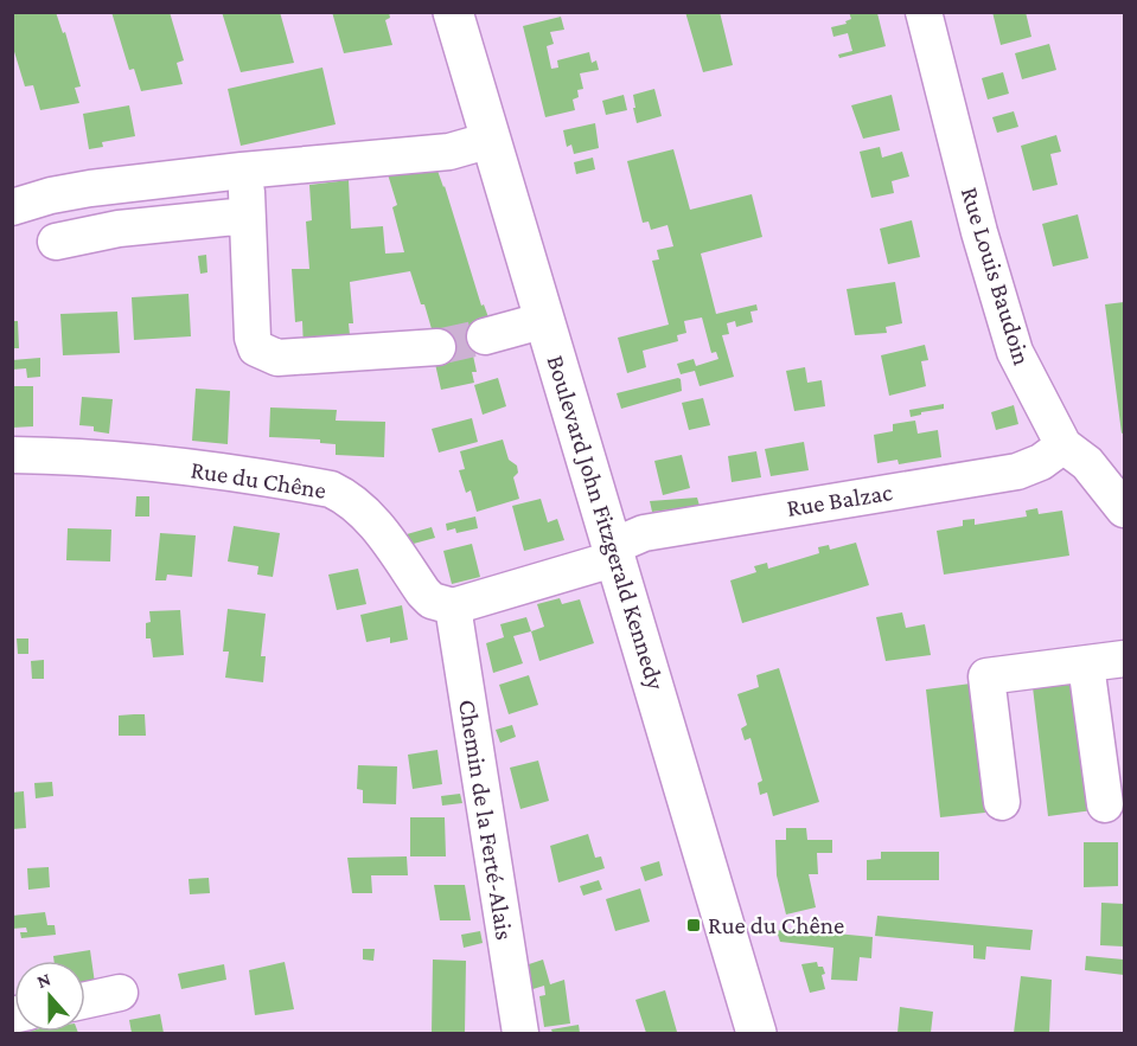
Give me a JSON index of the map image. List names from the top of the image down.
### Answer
{
  "streets": {
    "main road": ["Boulevard John Fitzgerald Kennedy"],
    "street": [
      "Rue Louis Baudoin",
      "Rue du Chêne",
      "Rue Balzac",
      "Chemin de la Ferté-Alais"
    ]
  },
  "crossings": [
    ["Rue Louis Baudoin", "Rue Balzac"],
    ["Rue du Chêne", "Chemin de la Ferté-Alais"],
    ["Rue Balzac", "Boulevard John Fitzgerald Kennedy"]
  ],
  "places": {
    "transit": ["Rue du Chêne"]
  },
  "north": "top"
}
